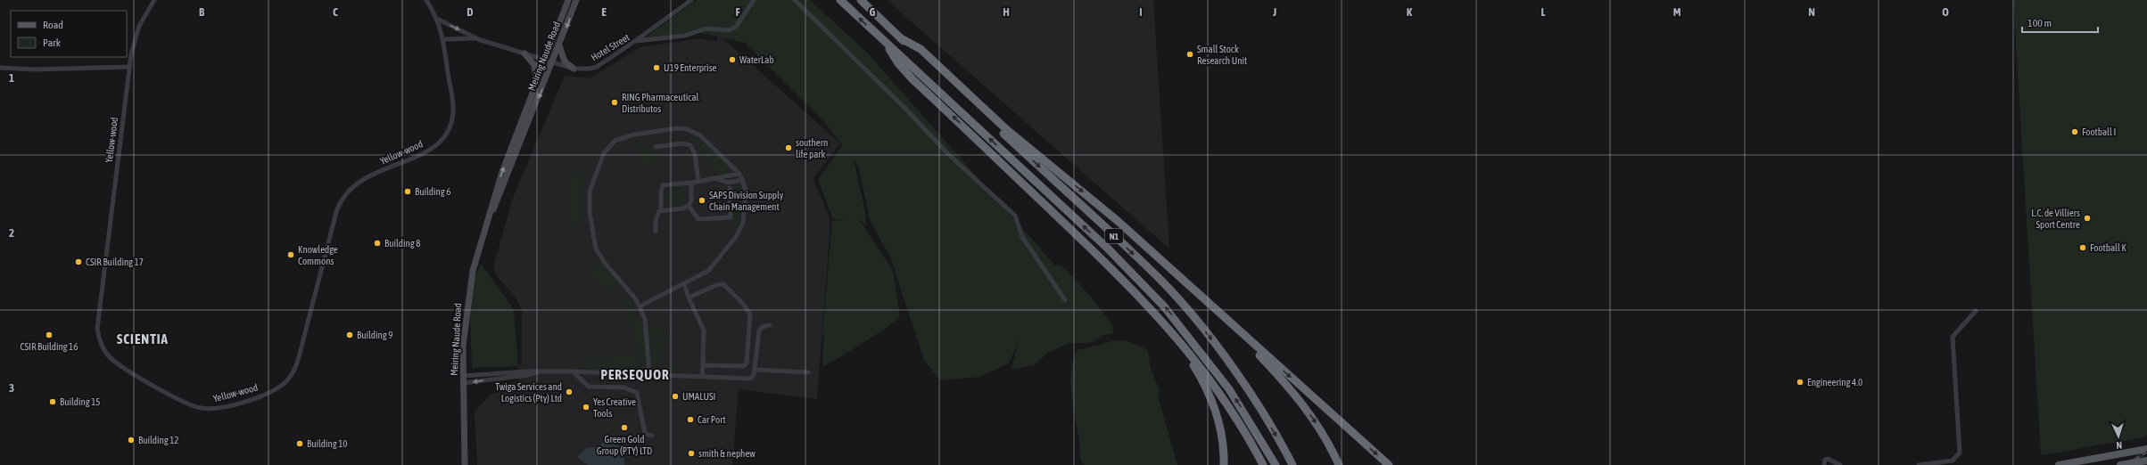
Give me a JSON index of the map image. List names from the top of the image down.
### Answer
{
  "streets": {
    "highway": ["N1"],
    "street": ["Hotel Street", "Meiring Naude Road", "Yellow-wood"]
  },
  "crossings": [
    ["Hotel Street", "Meiring Naude Road"]
  ],
  "districts": ["SCIENTIA", "PERSEQUOR"],
  "places": [
    "Small Stock Research Unit",
    "WaterLab",
    "U19 Enterprise",
    "RING Pharmaceutical Distributos",
    "Football I",
    "southern life park",
    "Building 6",
    "SAPS Division Supply Chain Management",
    "L.C. de Villiers Sport Centre",
    "Building 8",
    "Football K",
    "Knowledge Commons",
    "CSIR Building 17",
    "CSIR Building 16",
    "Building 9",
    "Engineering 4.0",
    "Twiga Services and Logistics (Pty) Ltd",
    "UMALUSI",
    "Building 15",
    "Yes Creative Tools",
    "Car Port",
    "Green Gold Group (PTY) LTD",
    "Building 12",
    "Building 10",
    "smith & nephew"
  ],
  "legend": ["Road", "Park"],
  "scale_bar": "100 m",
  "north": "bottom",
  "grid": {
    "columns": [
      "B",
      "C",
      "D",
      "E",
      "F",
      "G",
      "H",
      "I",
      "J",
      "K",
      "L",
      "M",
      "N",
      "O"
    ],
    "rows": ["1", "2", "3"]
  }
}
